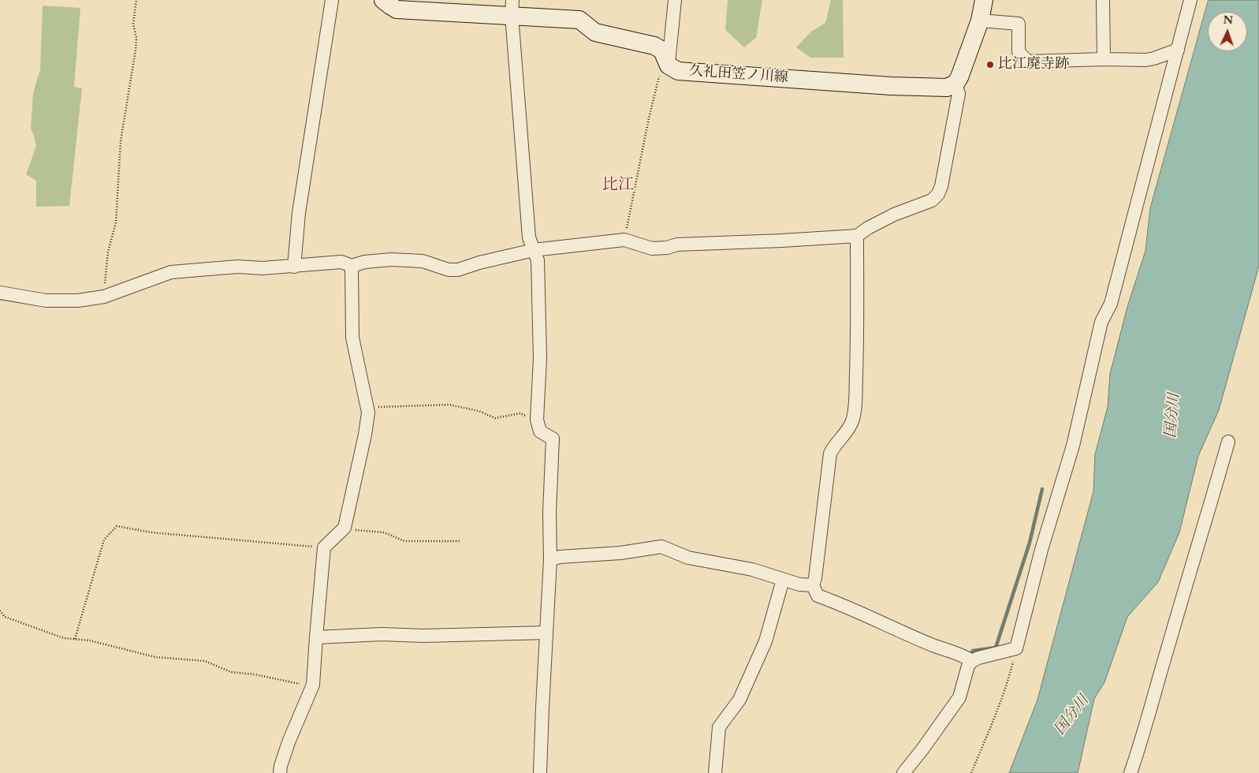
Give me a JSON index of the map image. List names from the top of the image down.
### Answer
{
  "streets": {
    "main road": ["久礼田笠ノ川線"]
  },
  "districts": ["比江"],
  "water": ["国分川"],
  "places": ["比江廃寺跡"],
  "north": "top"
}
